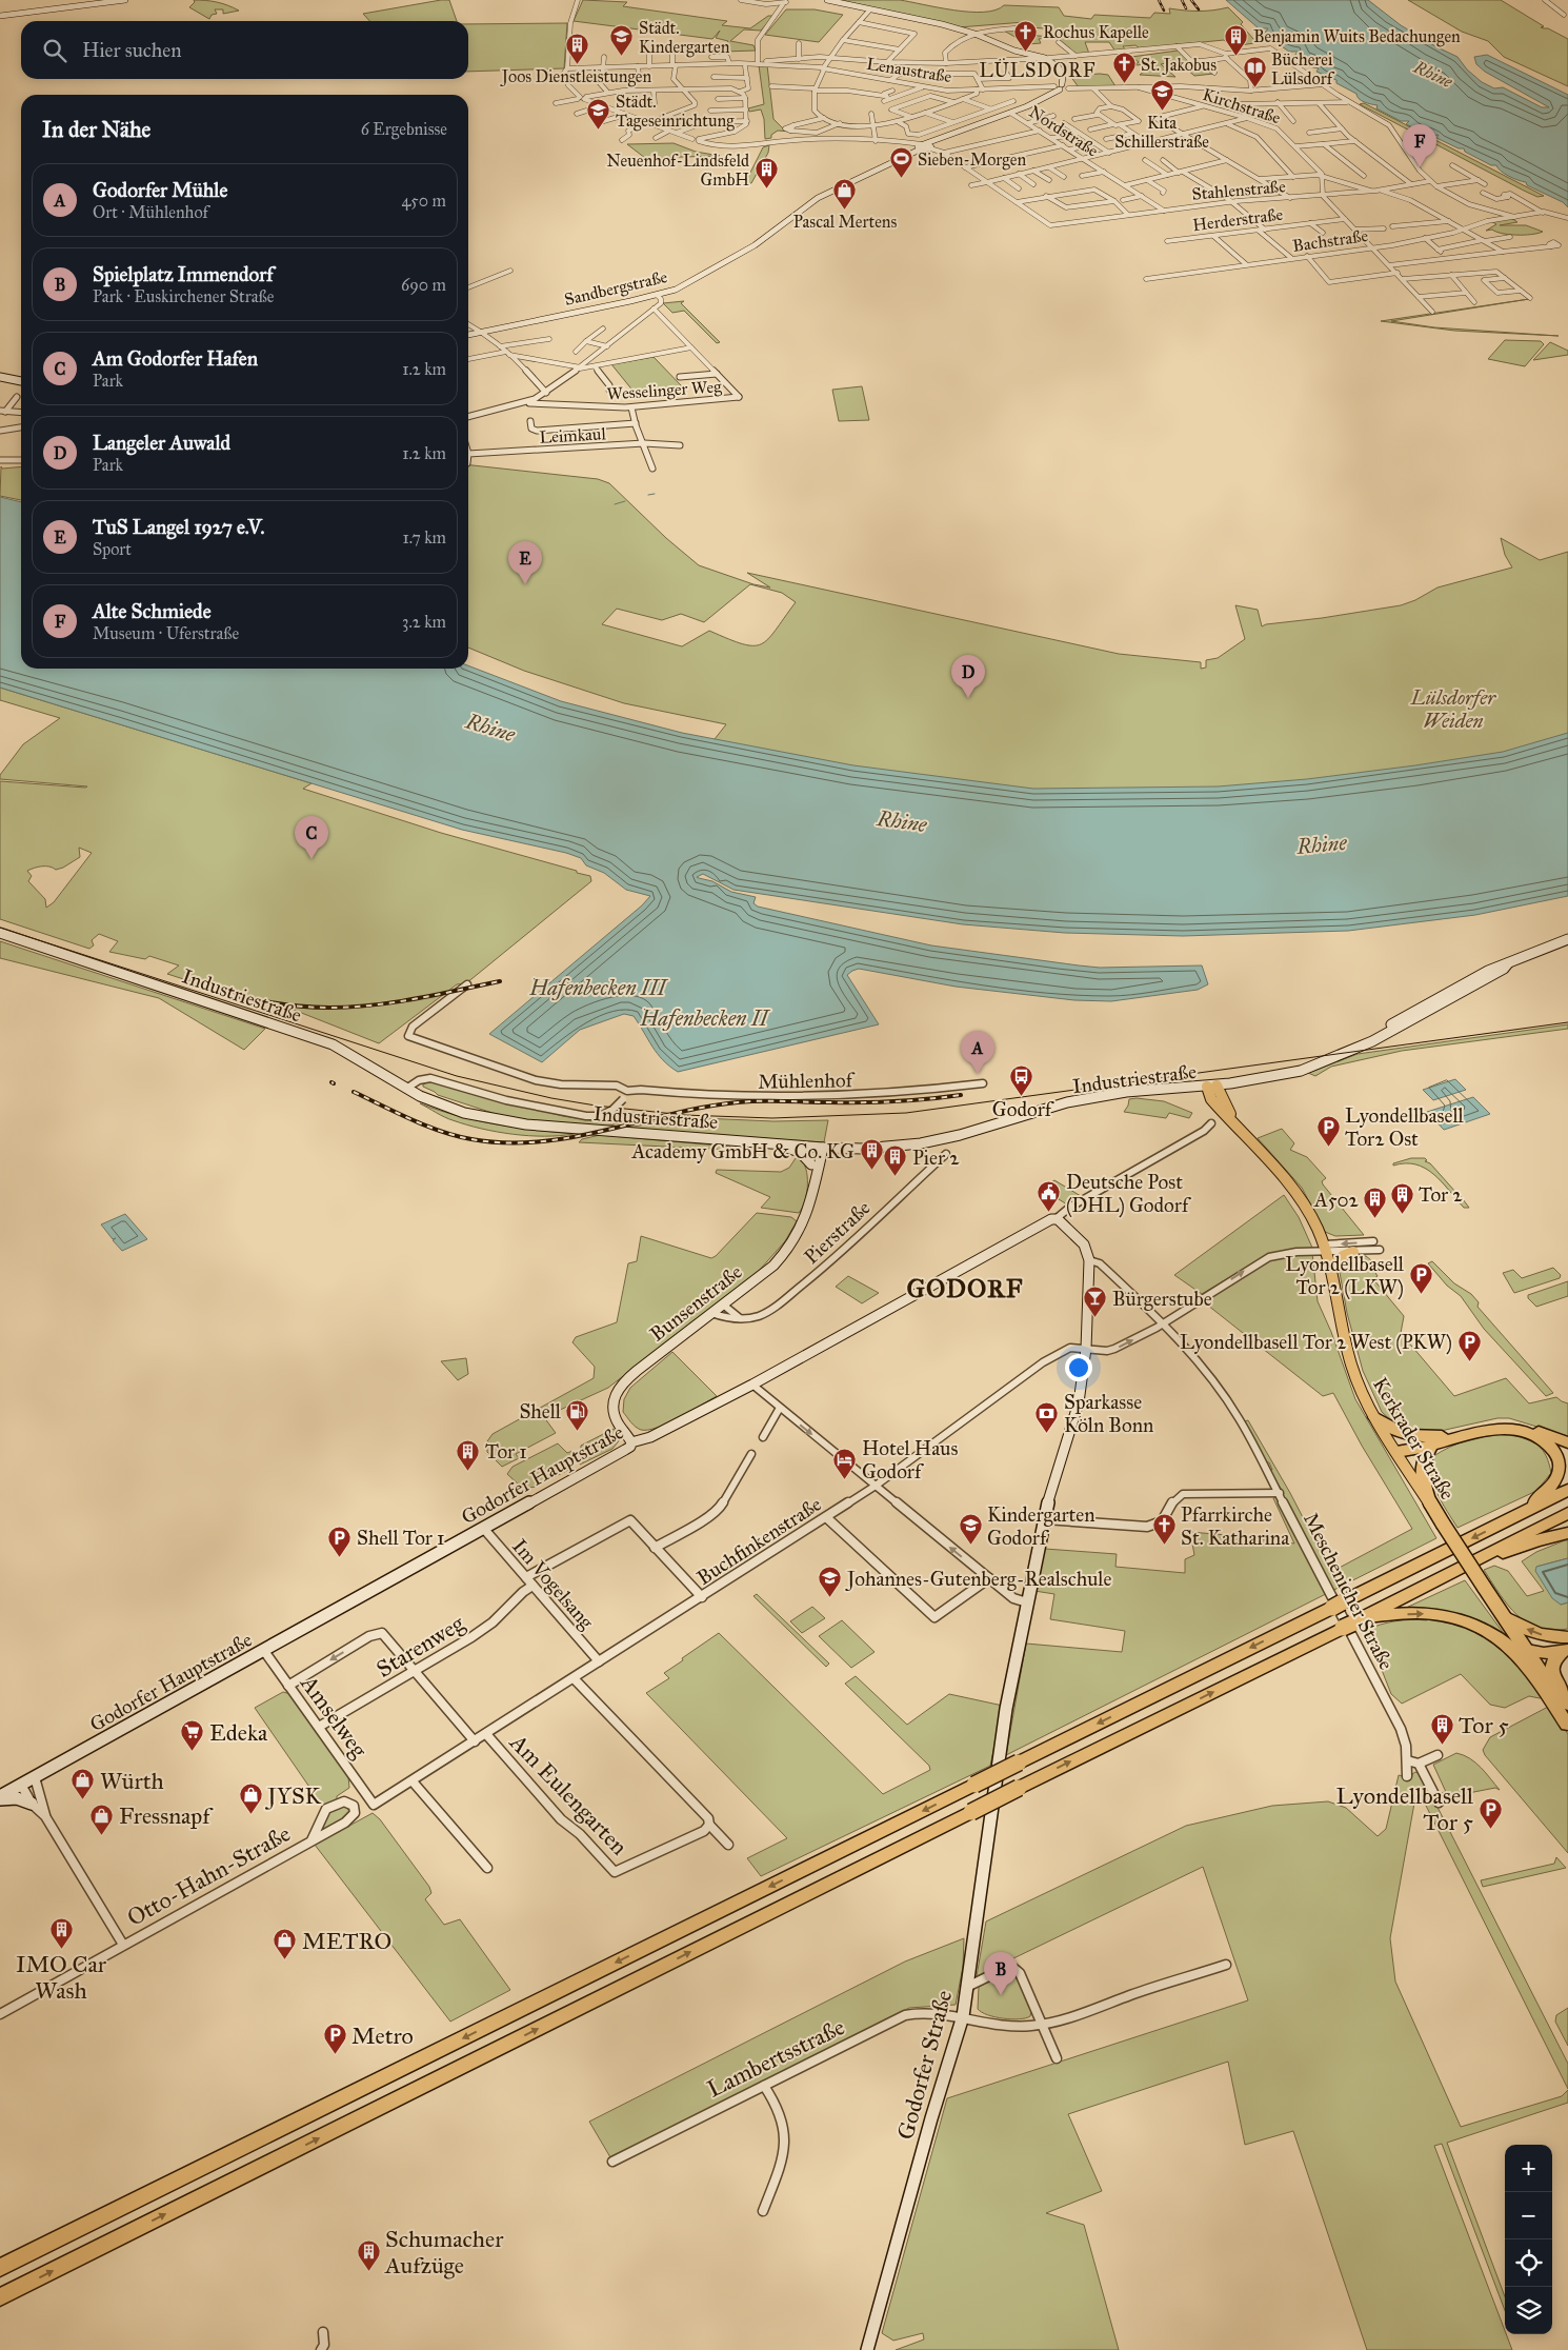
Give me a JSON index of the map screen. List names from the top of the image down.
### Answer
{
  "streets": {
    "highway": ["Kerkrader Straße"],
    "street": [
      "Lenaustraße",
      "Kirchstraße",
      "Nordstraße",
      "Stahlenstraße",
      "Herderstraße",
      "Bachstraße",
      "Sandbergstraße",
      "Wesselinger Weg",
      "Leimkaul",
      "Industriestraße",
      "Mühlenhof",
      "Pierstraße",
      "Bunsenstraße",
      "Godorfer Hauptstraße",
      "Buchfinkenstraße",
      "Im Vogelsang",
      "Meschenicher Straße",
      "Starenweg",
      "Amselweg",
      "Am Eulengarten",
      "Otto-Hahn-Straße",
      "Lambertsstraße",
      "Godorfer Straße"
    ]
  },
  "crossings": [
    ["Kirchstraße", "Stahlenstraße"],
    ["Nordstraße", "Stahlenstraße"],
    ["Nordstraße", "Sandbergstraße"],
    ["Industriestraße", "Bunsenstraße"],
    ["Industriestraße", "Kerkrader Straße"],
    ["Pierstraße", "Bunsenstraße"],
    ["Bunsenstraße", "Godorfer Hauptstraße"],
    ["Kerkrader Straße", "Buchfinkenstraße"],
    ["Godorfer Hauptstraße", "Im Vogelsang"],
    ["Godorfer Hauptstraße", "Meschenicher Straße"],
    ["Godorfer Hauptstraße", "Amselweg"],
    ["Godorfer Hauptstraße", "Otto-Hahn-Straße"],
    ["Buchfinkenstraße", "Im Vogelsang"],
    ["Buchfinkenstraße", "Meschenicher Straße"],
    ["Buchfinkenstraße", "Amselweg"],
    ["Buchfinkenstraße", "Am Eulengarten"],
    ["Buchfinkenstraße", "Godorfer Straße"],
    ["Im Vogelsang", "Starenweg"],
    ["Meschenicher Straße", "Godorfer Straße"],
    ["Starenweg", "Amselweg"],
    ["Lambertsstraße", "Godorfer Straße"]
  ],
  "districts": ["LÜLSDORF", "GODORF"],
  "water": ["Rhine", "Hafenbecken III", "Hafenbecken II"],
  "parks": ["Lülsdorfer Weiden"],
  "places": {
    "church": ["Rochus Kapelle", "St. Jakobus", "Pfarrkirche St. Katharina"],
    "building": [
      "Benjamin Wuits Bedachungen",
      "Joos Dienstleistungen",
      "Neuenhof-Lindsfeld GmbH",
      "Academy GmbH & Co. KG",
      "Pier 2",
      "Tor 2",
      "A502",
      "Tor 1",
      "Tor 5",
      "IMO Car Wash",
      "Schumacher Aufzüge"
    ],
    "school or university": [
      "Städt. Kindergarten",
      "Kita Schillerstraße",
      "Städt. Tageseinrichtung",
      "Kindergarten Godorf",
      "Johannes-Gutenberg-Realschule"
    ],
    "library": ["Bücherei Lülsdorf"],
    "sports": ["Sieben-Morgen"],
    "shop": [
      "Pascal Mertens",
      "Würth",
      "JYSK",
      "Fressnapf",
      "METRO"
    ],
    "bus stop": ["Godorf"],
    "parking": [
      "Lyondellbasell Tor2 Ost",
      "Lyondellbasell Tor 2 (LKW)",
      "Lyondellbasell Tor 2 West (PKW)",
      "Shell Tor 1",
      "Lyondellbasell Tor 5",
      "Metro"
    ],
    "public building": ["Deutsche Post (DHL) Godorf"],
    "bar": ["Bürgerstube"],
    "fuel station": ["Shell"],
    "bank": ["Sparkasse Köln Bonn"],
    "hotel": ["Hotel Haus Godorf"],
    "supermarket": ["Edeka"]
  },
  "page": {
    "search": "Hier suchen",
    "heading": ["In der Nähe", "6 Ergebnisse"],
    "pins": [
      "F",
      "E",
      "D",
      "C",
      "A",
      "B"
    ],
    "list": [
      {
        "mark": "A",
        "name": "Godorfer Mühle",
        "note": "Ort · Mühlenhof",
        "value": "450 m"
      },
      {
        "mark": "B",
        "name": "Spielplatz Immendorf",
        "note": "Park · Euskirchener Straße",
        "value": "690 m"
      },
      {
        "mark": "C",
        "name": "Am Godorfer Hafen",
        "note": "Park",
        "value": "1.2 km"
      },
      {
        "mark": "D",
        "name": "Langeler Auwald",
        "note": "Park",
        "value": "1.2 km"
      },
      {
        "mark": "E",
        "name": "TuS Langel 1927 e.V.",
        "note": "Sport",
        "value": "1.7 km"
      },
      {
        "mark": "F",
        "name": "Alte Schmiede",
        "note": "Museum · Uferstraße",
        "value": "3.2 km"
      }
    ],
    "map_buttons": ["+", "−"]
  }
}
